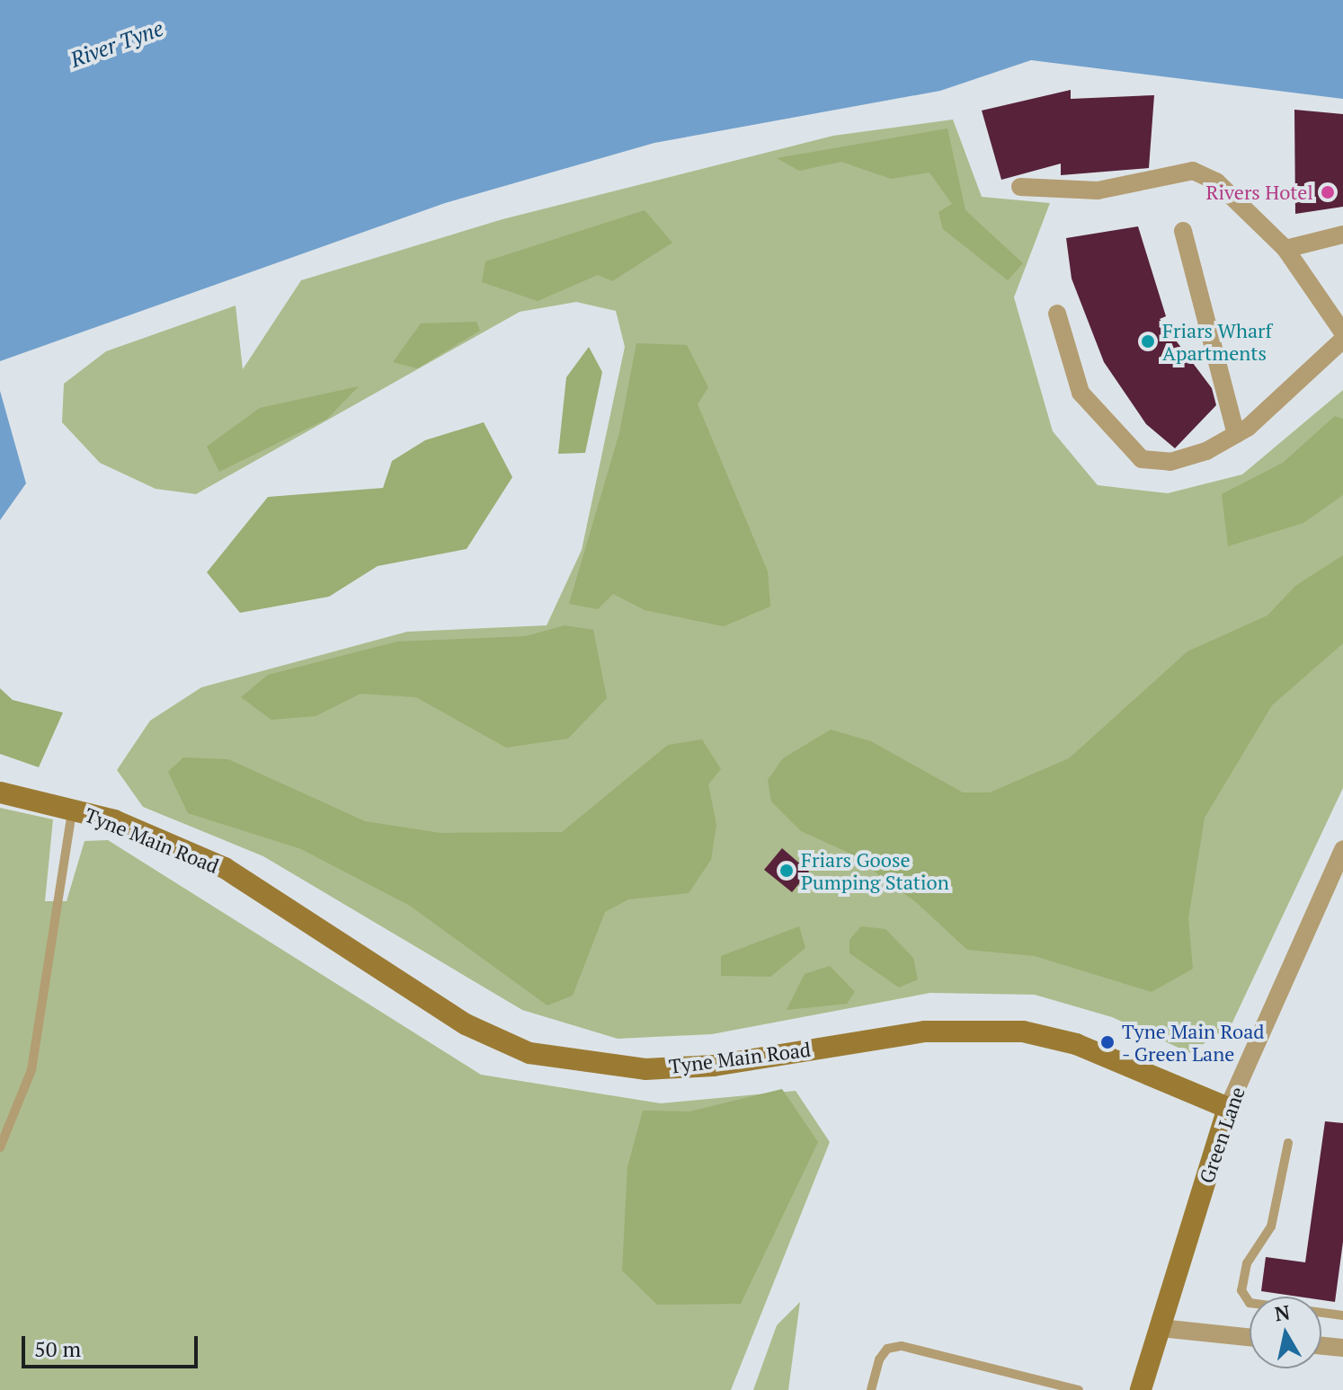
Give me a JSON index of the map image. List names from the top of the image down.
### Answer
{
  "streets": {
    "street": ["Tyne Main Road", "Green Lane"]
  },
  "crossings": [
    ["Tyne Main Road", "Green Lane"]
  ],
  "water": ["River Tyne"],
  "places": [
    "Rivers Hotel",
    "Friars Wharf Apartments",
    "Friars Goose Pumping Station",
    "Tyne Main Road - Green Lane"
  ],
  "scale_bar": "50 m",
  "north": "top"
}
